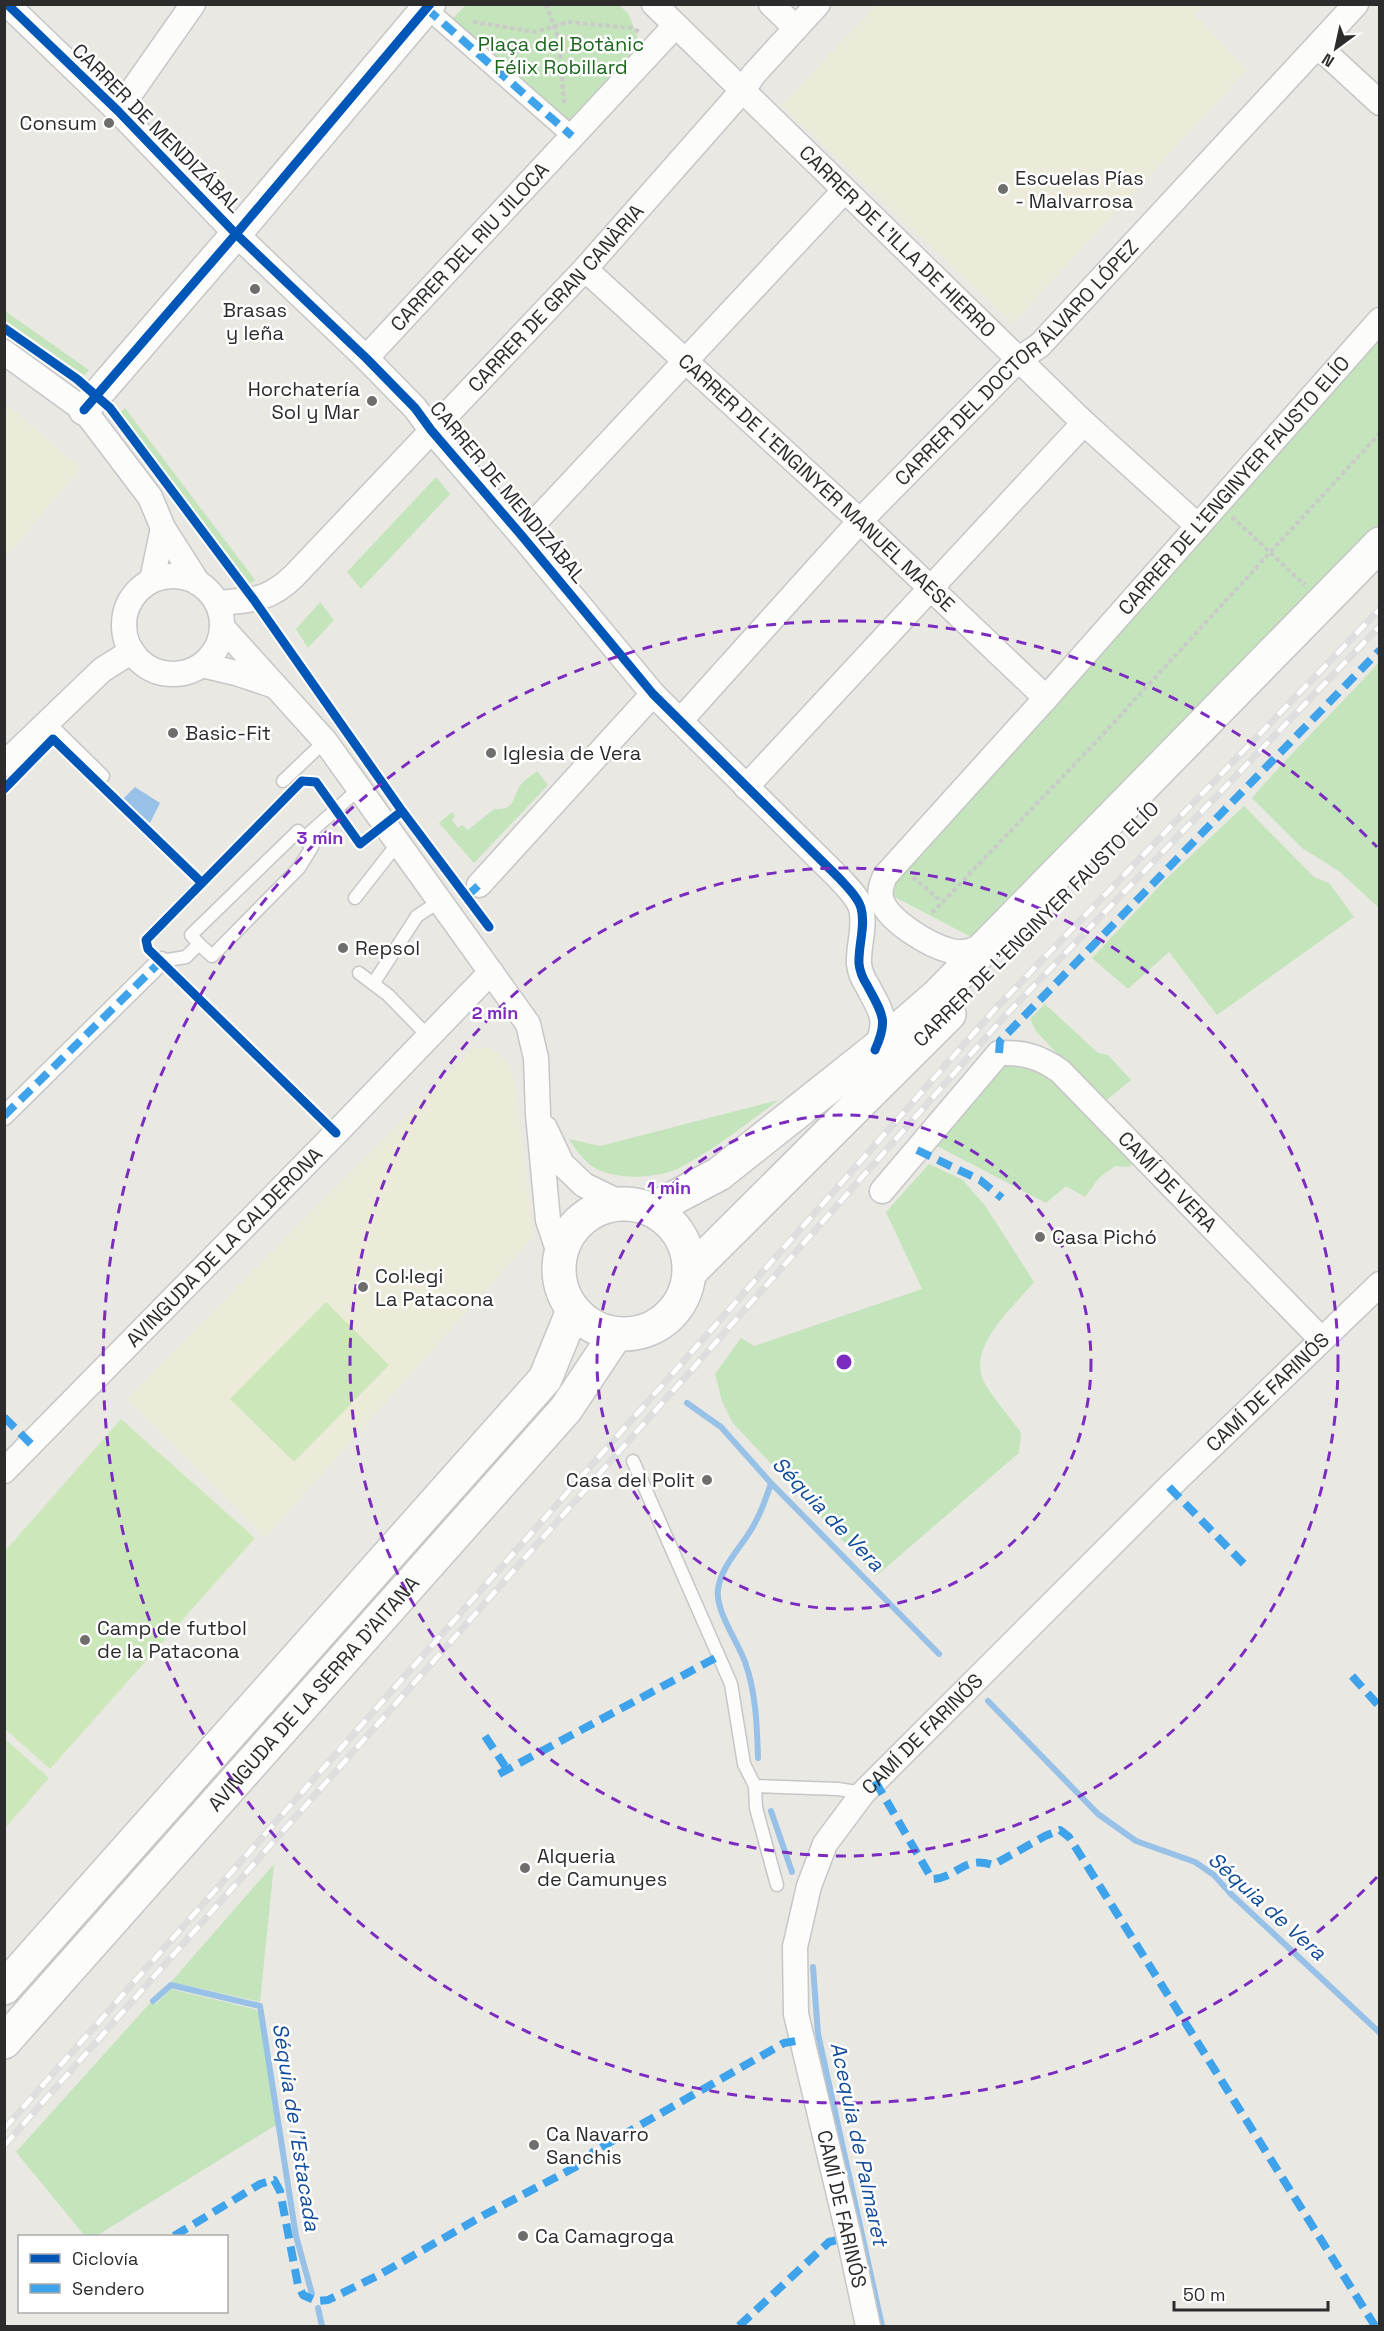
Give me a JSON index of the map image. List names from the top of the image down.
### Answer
{
  "streets": {
    "main road": ["CARRER DE L'ENGINYER FAUSTO ELÍO", "AVINGUDA DE LA SERRA D'AITANA"],
    "street": [
      "CARRER DE MENDIZÁBAL",
      "CARRER DE L'ILLA DE HIERRO",
      "CARRER DEL RIU JILOCA",
      "CARRER DE GRAN CANÀRIA",
      "CARRER DEL DOCTOR ÁLVARO LÓPEZ",
      "CARRER DE L'ENGINYER MANUEL MAESE",
      "CAMÍ DE VERA",
      "AVINGUDA DE LA CALDERONA",
      "CAMÍ DE FARINÓS"
    ]
  },
  "crossings": [
    ["CARRER DE MENDIZÁBAL", "CARRER DEL RIU JILOCA"],
    ["CARRER DE MENDIZÁBAL", "CARRER DE GRAN CANÀRIA"],
    ["CARRER DE MENDIZÁBAL", "CARRER DEL DOCTOR ÁLVARO LÓPEZ"],
    ["CARRER DE MENDIZÁBAL", "CARRER DE L'ENGINYER FAUSTO ELÍO"],
    ["CARRER DE L'ILLA DE HIERRO", "CARRER DEL RIU JILOCA"],
    ["CARRER DE L'ILLA DE HIERRO", "CARRER DE GRAN CANÀRIA"],
    ["CARRER DE L'ILLA DE HIERRO", "CARRER DEL DOCTOR ÁLVARO LÓPEZ"],
    ["CARRER DE L'ILLA DE HIERRO", "CARRER DE L'ENGINYER FAUSTO ELÍO"],
    ["CARRER DE GRAN CANÀRIA", "CARRER DE L'ENGINYER MANUEL MAESE"],
    ["CARRER DEL DOCTOR ÁLVARO LÓPEZ", "CARRER DE L'ENGINYER MANUEL MAESE"],
    ["CARRER DE L'ENGINYER MANUEL MAESE", "CARRER DE L'ENGINYER FAUSTO ELÍO"],
    ["CARRER DE L'ENGINYER FAUSTO ELÍO", "AVINGUDA DE LA SERRA D'AITANA"],
    ["CAMÍ DE VERA", "CAMÍ DE FARINÓS"]
  ],
  "water": ["Séquia de Vera", "Séquia de l'Estacada", "Acequia de Palmaret"],
  "parks": ["Plaça del Botànic Félix Robillard"],
  "places": [
    "Consum",
    "Escuelas Pías - Malvarrosa",
    "Brasas y leña",
    "Horchatería Sol y Mar",
    "Basic-Fit",
    "Iglesia de Vera",
    "Repsol",
    "Casa Pichó",
    "Col·legi La Patacona",
    "Casa del Polit",
    "Camp de futbol de la Patacona",
    "Alqueria de Camunyes",
    "Ca Navarro Sanchis",
    "Ca Camagroga"
  ],
  "legend": ["Ciclovía", "Sendero"],
  "scale_bar": "50 m",
  "north": "bottom left",
  "rings": ["3 min", "2 min", "1 min"]
}
